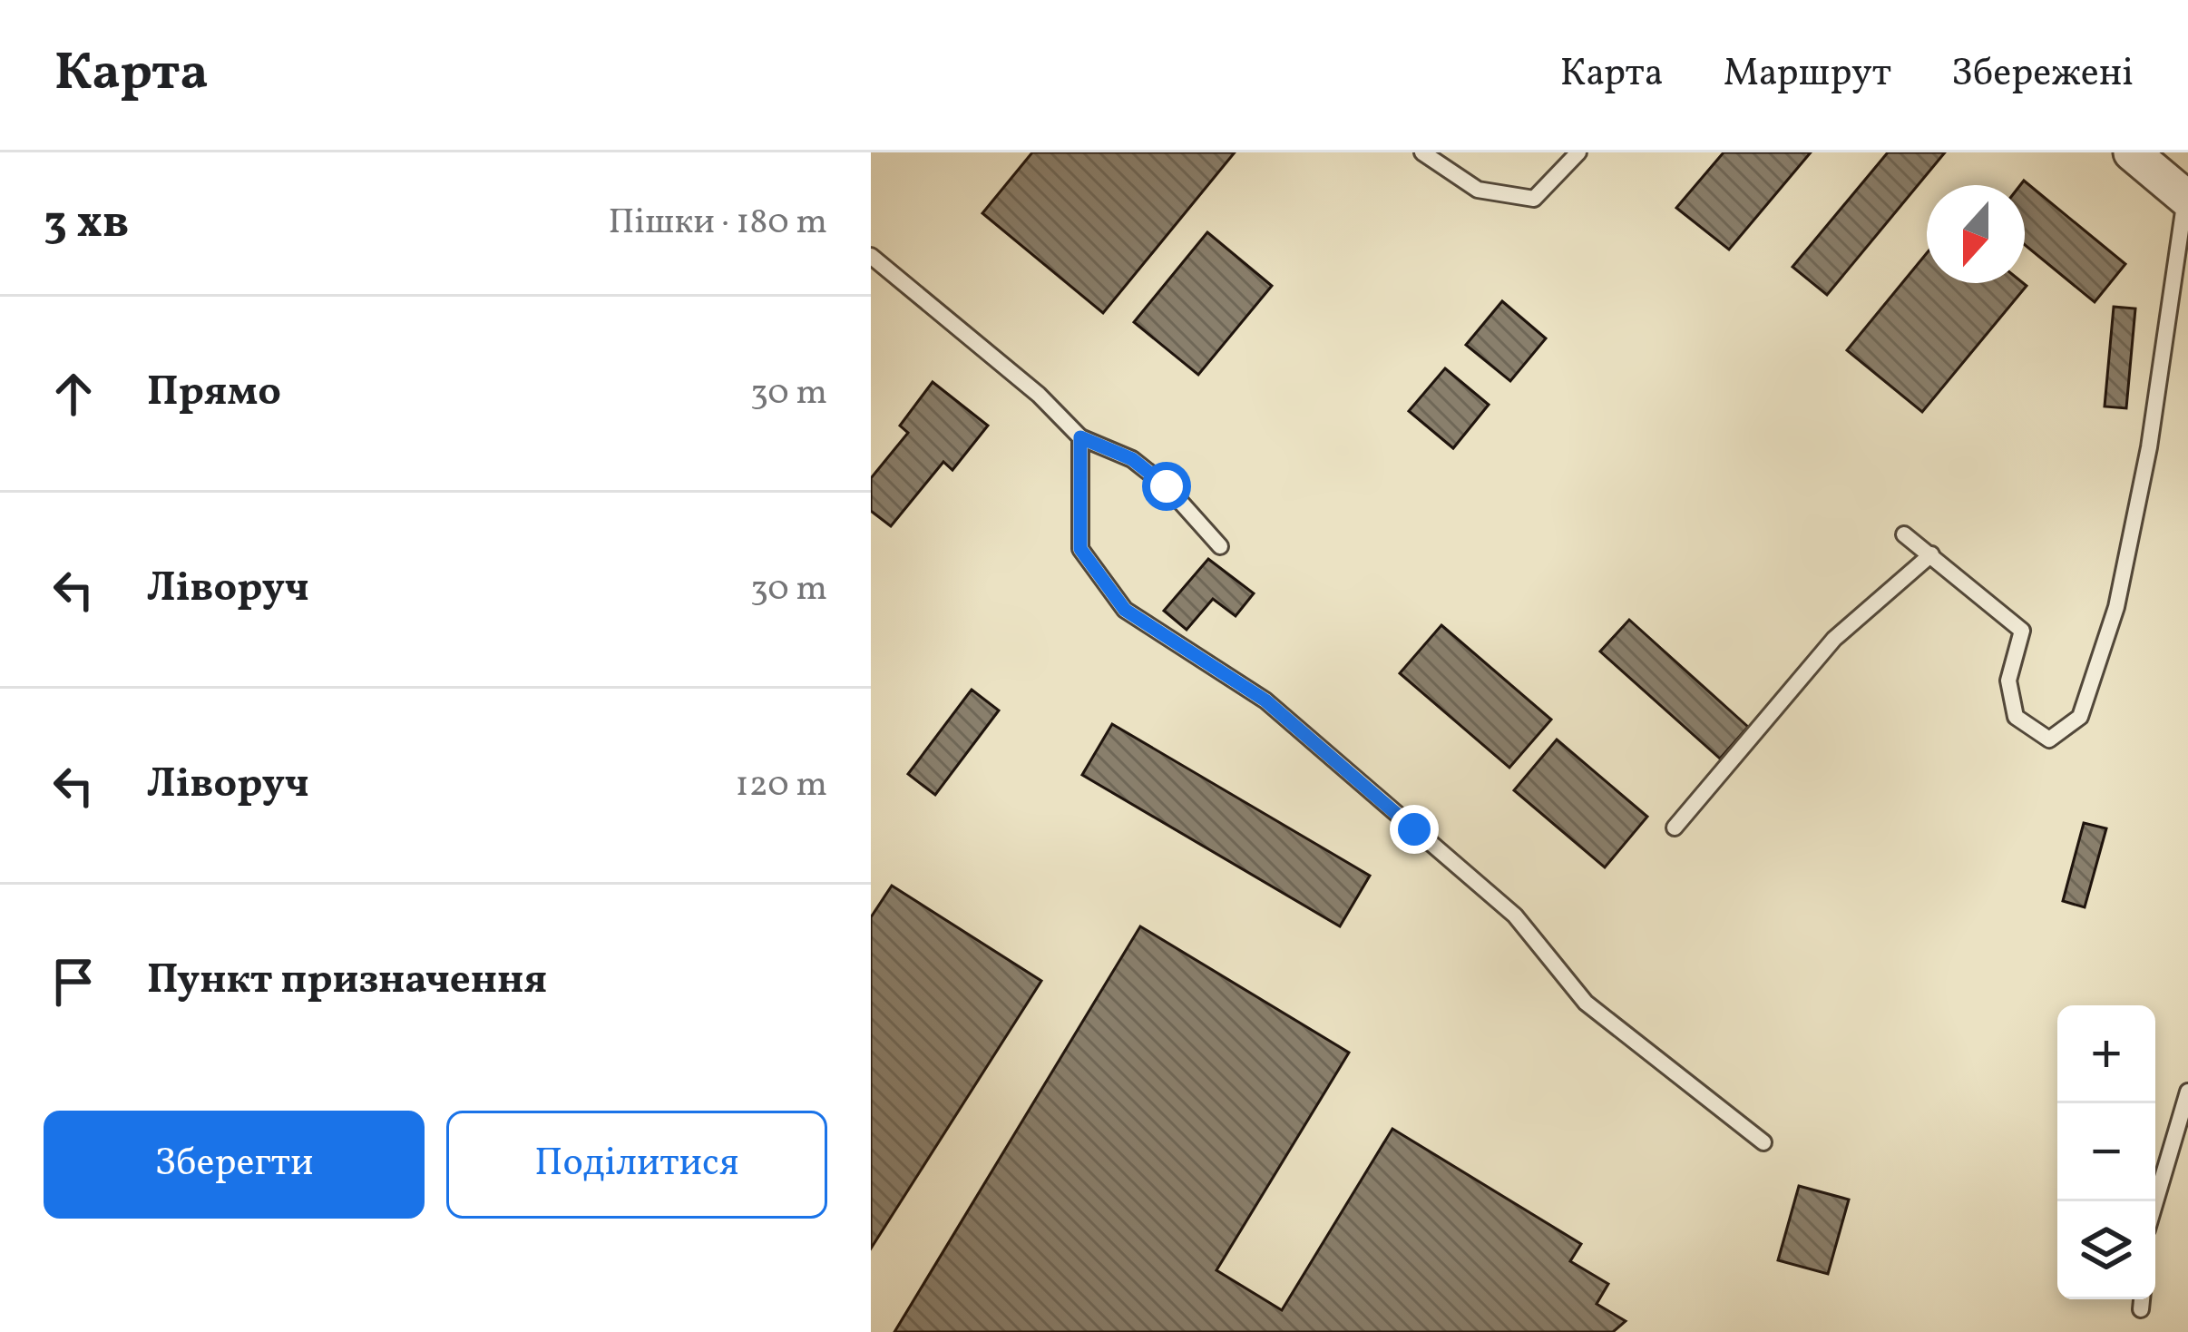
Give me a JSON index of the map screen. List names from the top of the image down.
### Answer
{
  "north": "bottom",
  "page": {
    "header": "Карта",
    "nav": ["Карта", "Маршрут", "Збережені"],
    "heading": ["3 хв", "Пішки · 180 m"],
    "list": [
      ["Прямо", "30 m"],
      ["Ліворуч", "30 m"],
      ["Ліворуч", "120 m"],
      "Пункт призначення"
    ],
    "map_buttons": ["+", "−"],
    "buttons": ["Зберегти", "Поділитися"]
  }
}
